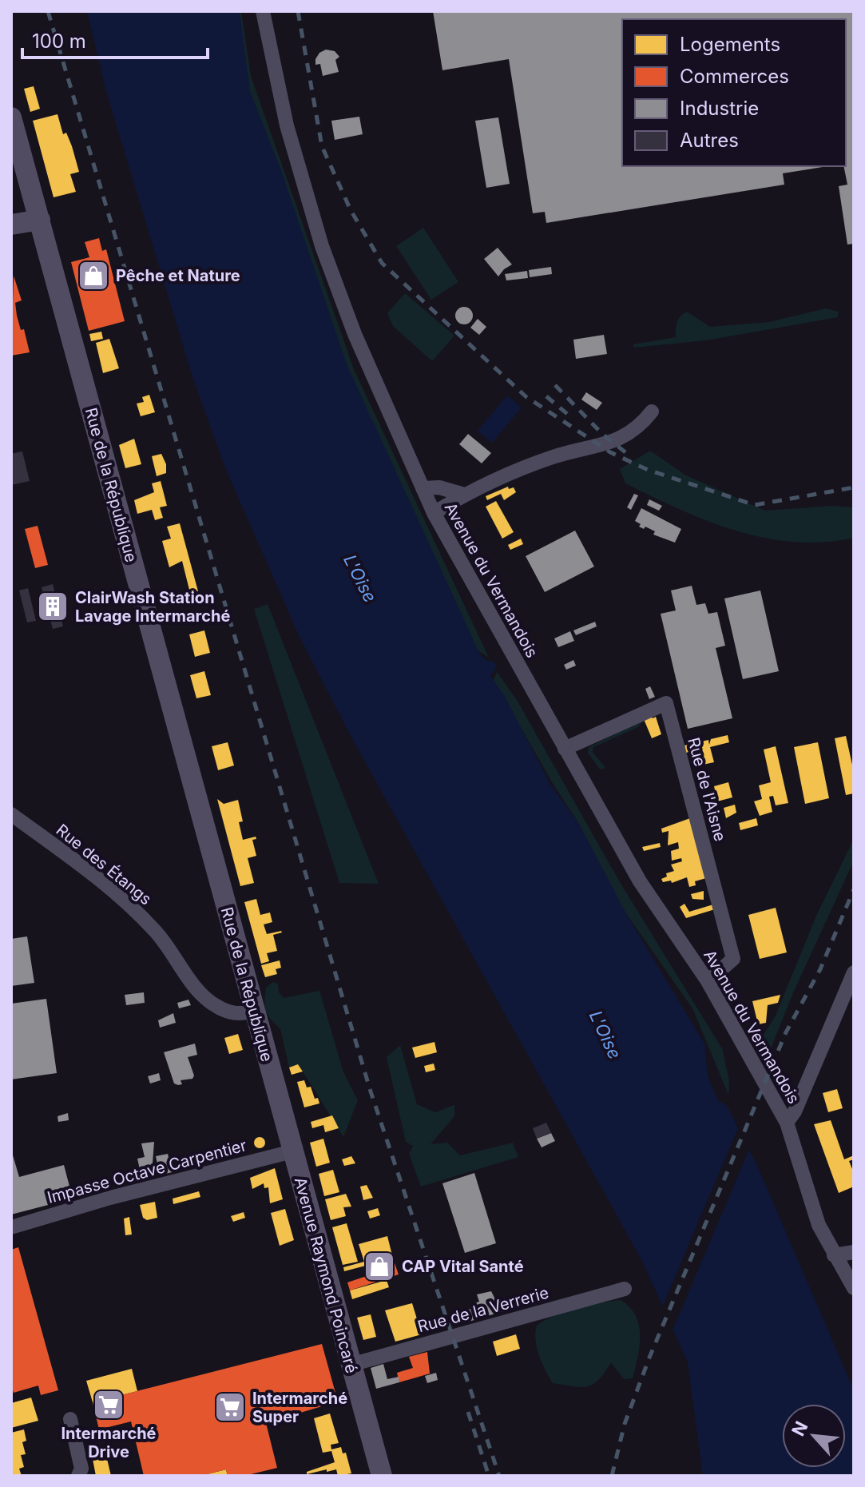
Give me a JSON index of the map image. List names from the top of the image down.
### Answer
{
  "streets": {
    "main road": ["Rue de la République", "Avenue Raymond Poincaré"],
    "street": [
      "Avenue du Vermandois",
      "Rue de l'Aisne",
      "Rue des Étangs",
      "Impasse Octave Carpentier",
      "Rue de la Verrerie"
    ]
  },
  "crossings": [
    ["Rue de la République", "Rue des Étangs"],
    ["Rue de la République", "Avenue Raymond Poincaré"],
    ["Avenue du Vermandois", "Rue de l'Aisne"],
    ["Impasse Octave Carpentier", "Avenue Raymond Poincaré"],
    ["Avenue Raymond Poincaré", "Rue de la Verrerie"]
  ],
  "water": ["L'Oise"],
  "places": {
    "shop": ["Pêche et Nature", "CAP Vital Santé"],
    "building": ["ClairWash Station Lavage Intermarché"],
    "supermarket": ["Intermarché Drive", "Intermarché Super"]
  },
  "legend": [
    "Logements",
    "Commerces",
    "Industrie",
    "Autres"
  ],
  "scale_bar": "100 m",
  "north": "top left"
}
